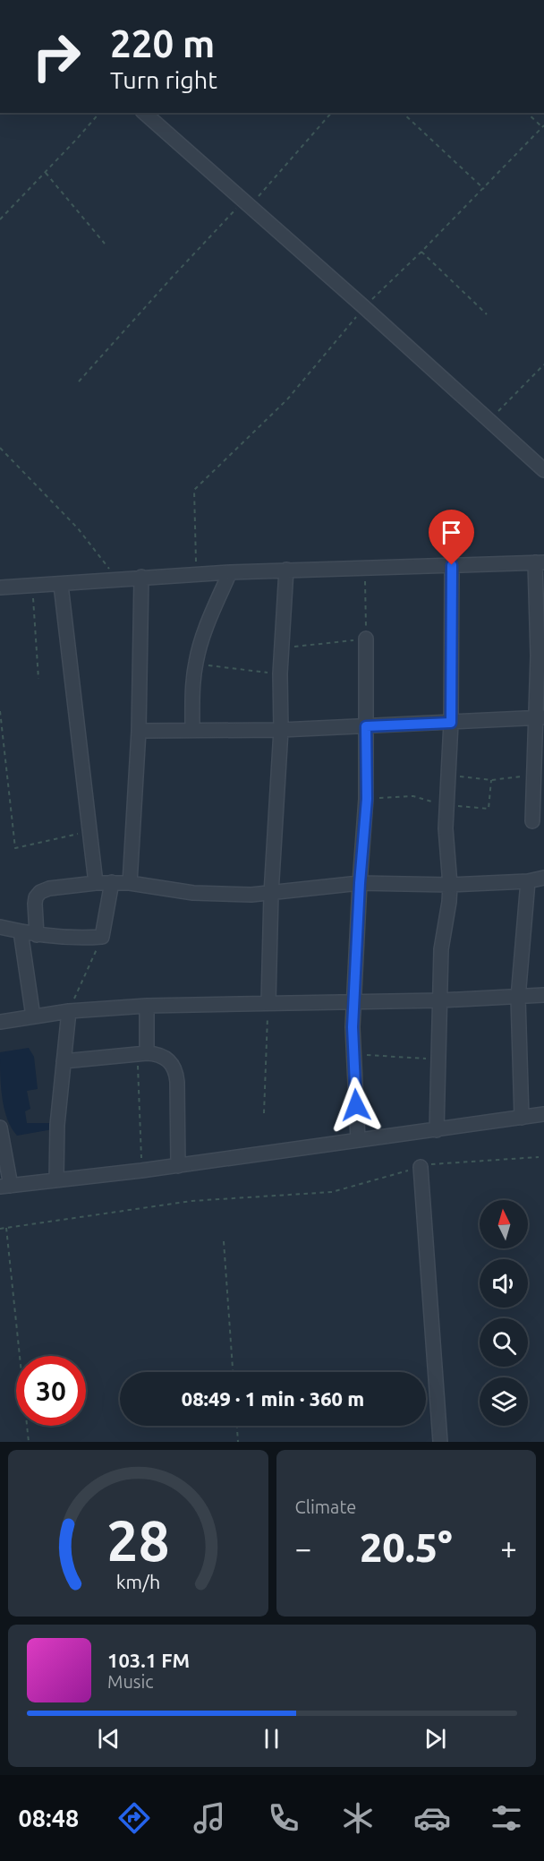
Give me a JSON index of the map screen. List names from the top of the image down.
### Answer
{
  "north": "top",
  "page": {
    "turn": ["220 m", "Turn right"],
    "limit": "30",
    "trip": "08:49 · 1 min · 360 m",
    "tile": "Climate",
    "heat": ["−", "20.5°", "+"],
    "song": ["103.1 FM", "Music"],
    "tabs": "08:48",
    "gauge": ["28", "km/h"]
  }
}
